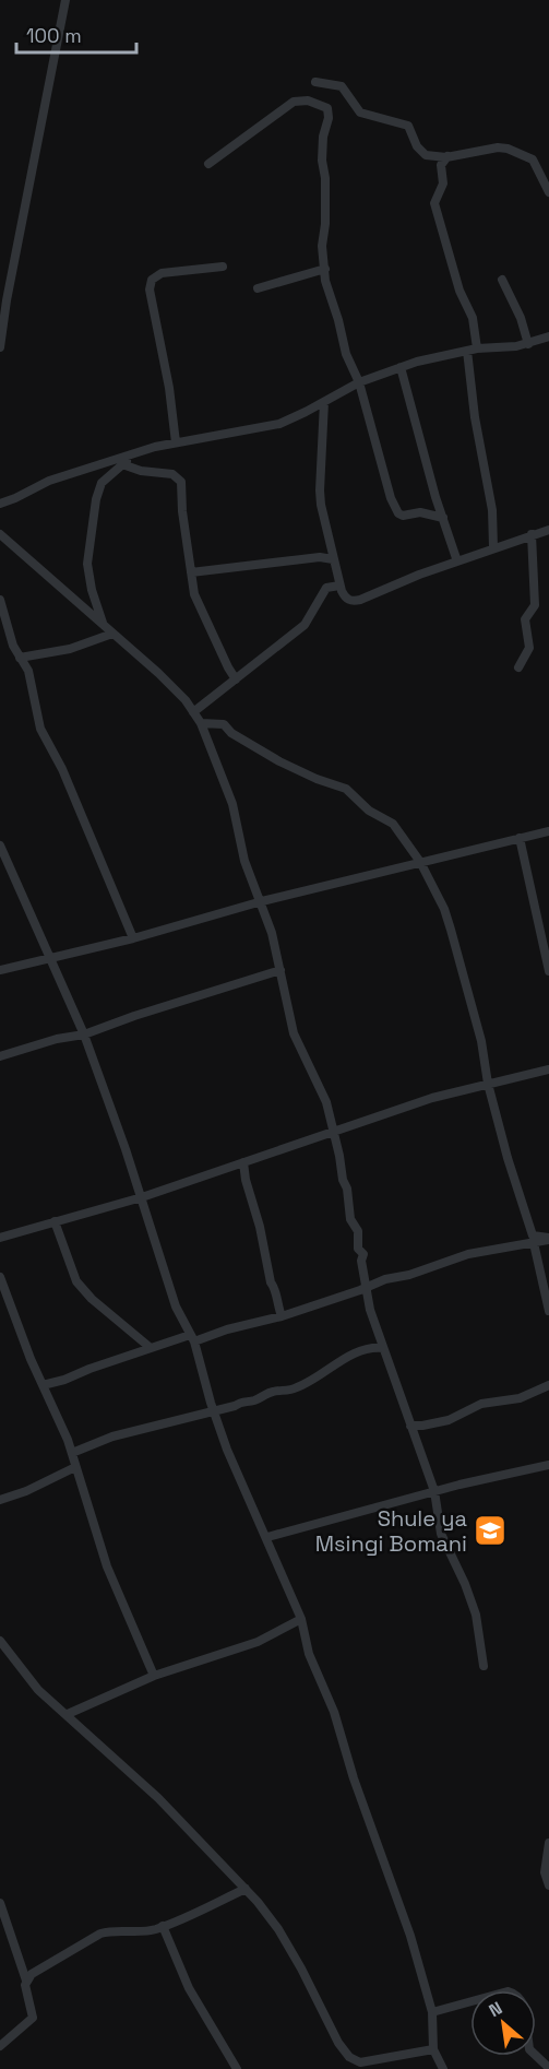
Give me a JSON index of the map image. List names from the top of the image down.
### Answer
{
  "places": {
    "school or university": ["Shule ya Msingi Bomani"]
  },
  "scale_bar": "100 m",
  "north": "top left"
}
